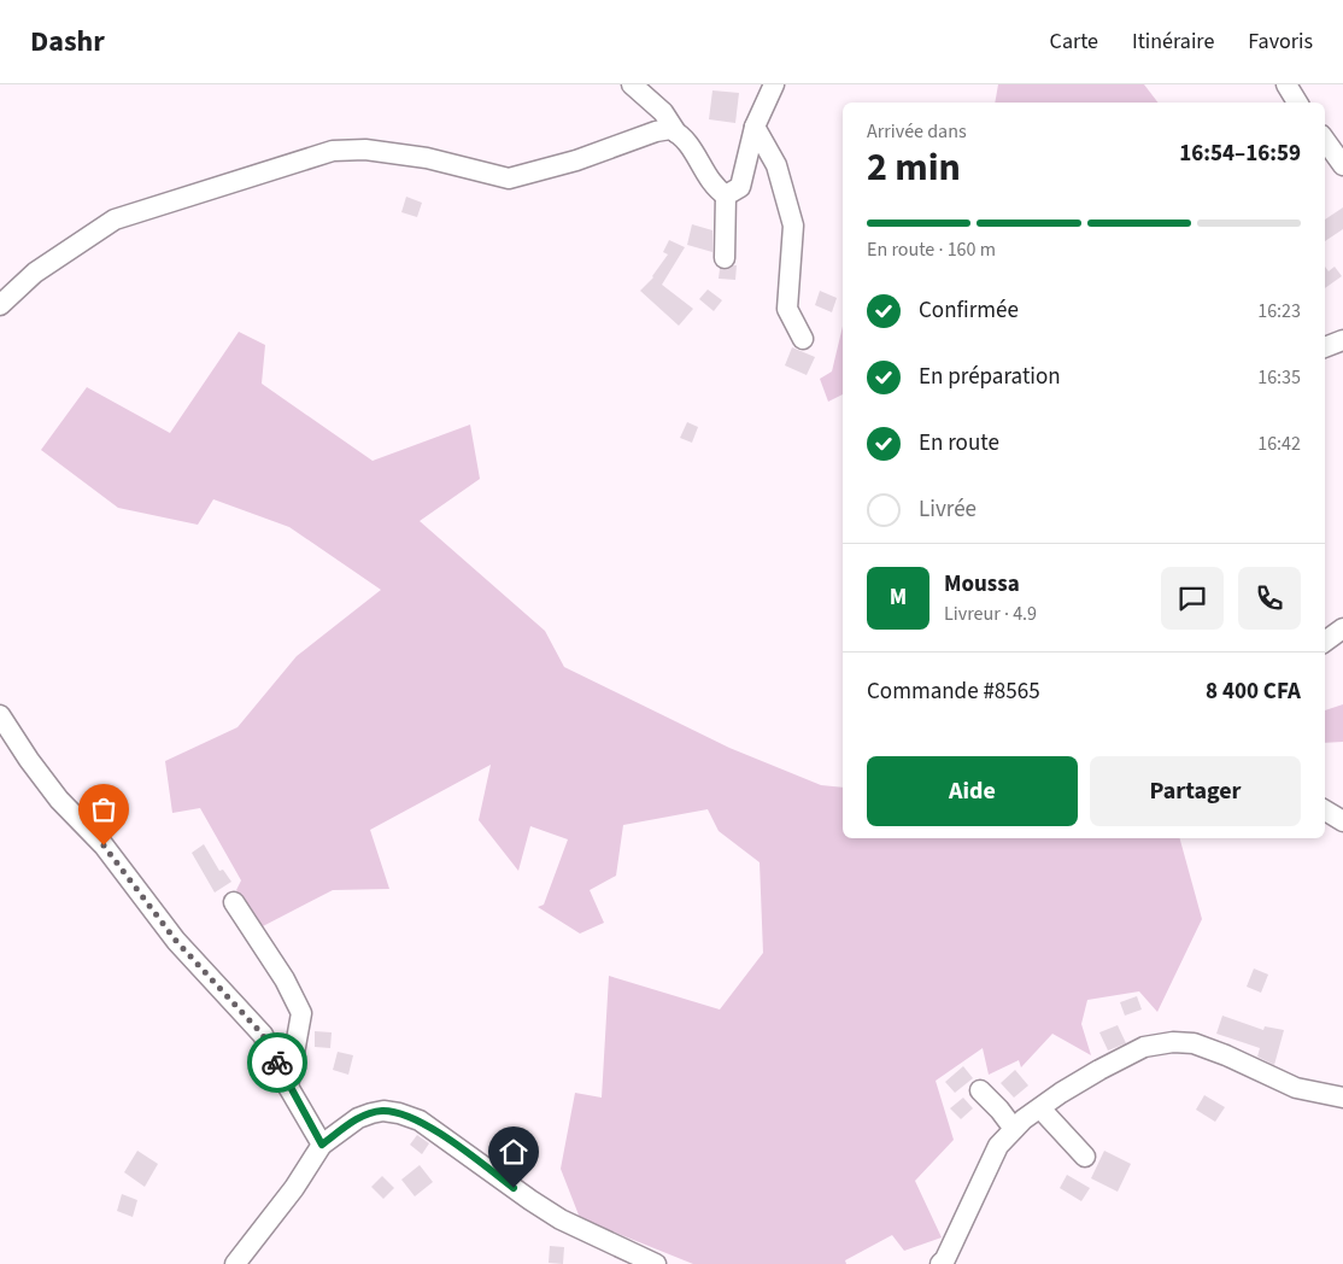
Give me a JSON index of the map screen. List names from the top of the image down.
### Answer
{
  "page": {
    "header": "Dashr",
    "nav": ["Carte", "Itinéraire", "Favoris"],
    "heading": ["2 min", "Arrivée dans", "16:54–16:59"],
    "panel": [
      "Moussa",
      "Livreur · 4.9",
      "Commande #8565",
      "8 400 CFA"
    ],
    "bar": "En route · 160 m",
    "list": [
      ["Confirmée", "16:23"],
      ["En préparation", "16:35"],
      ["En route", "16:42"],
      "Livrée"
    ],
    "round": "M",
    "buttons": ["Aide", "Partager"]
  }
}
